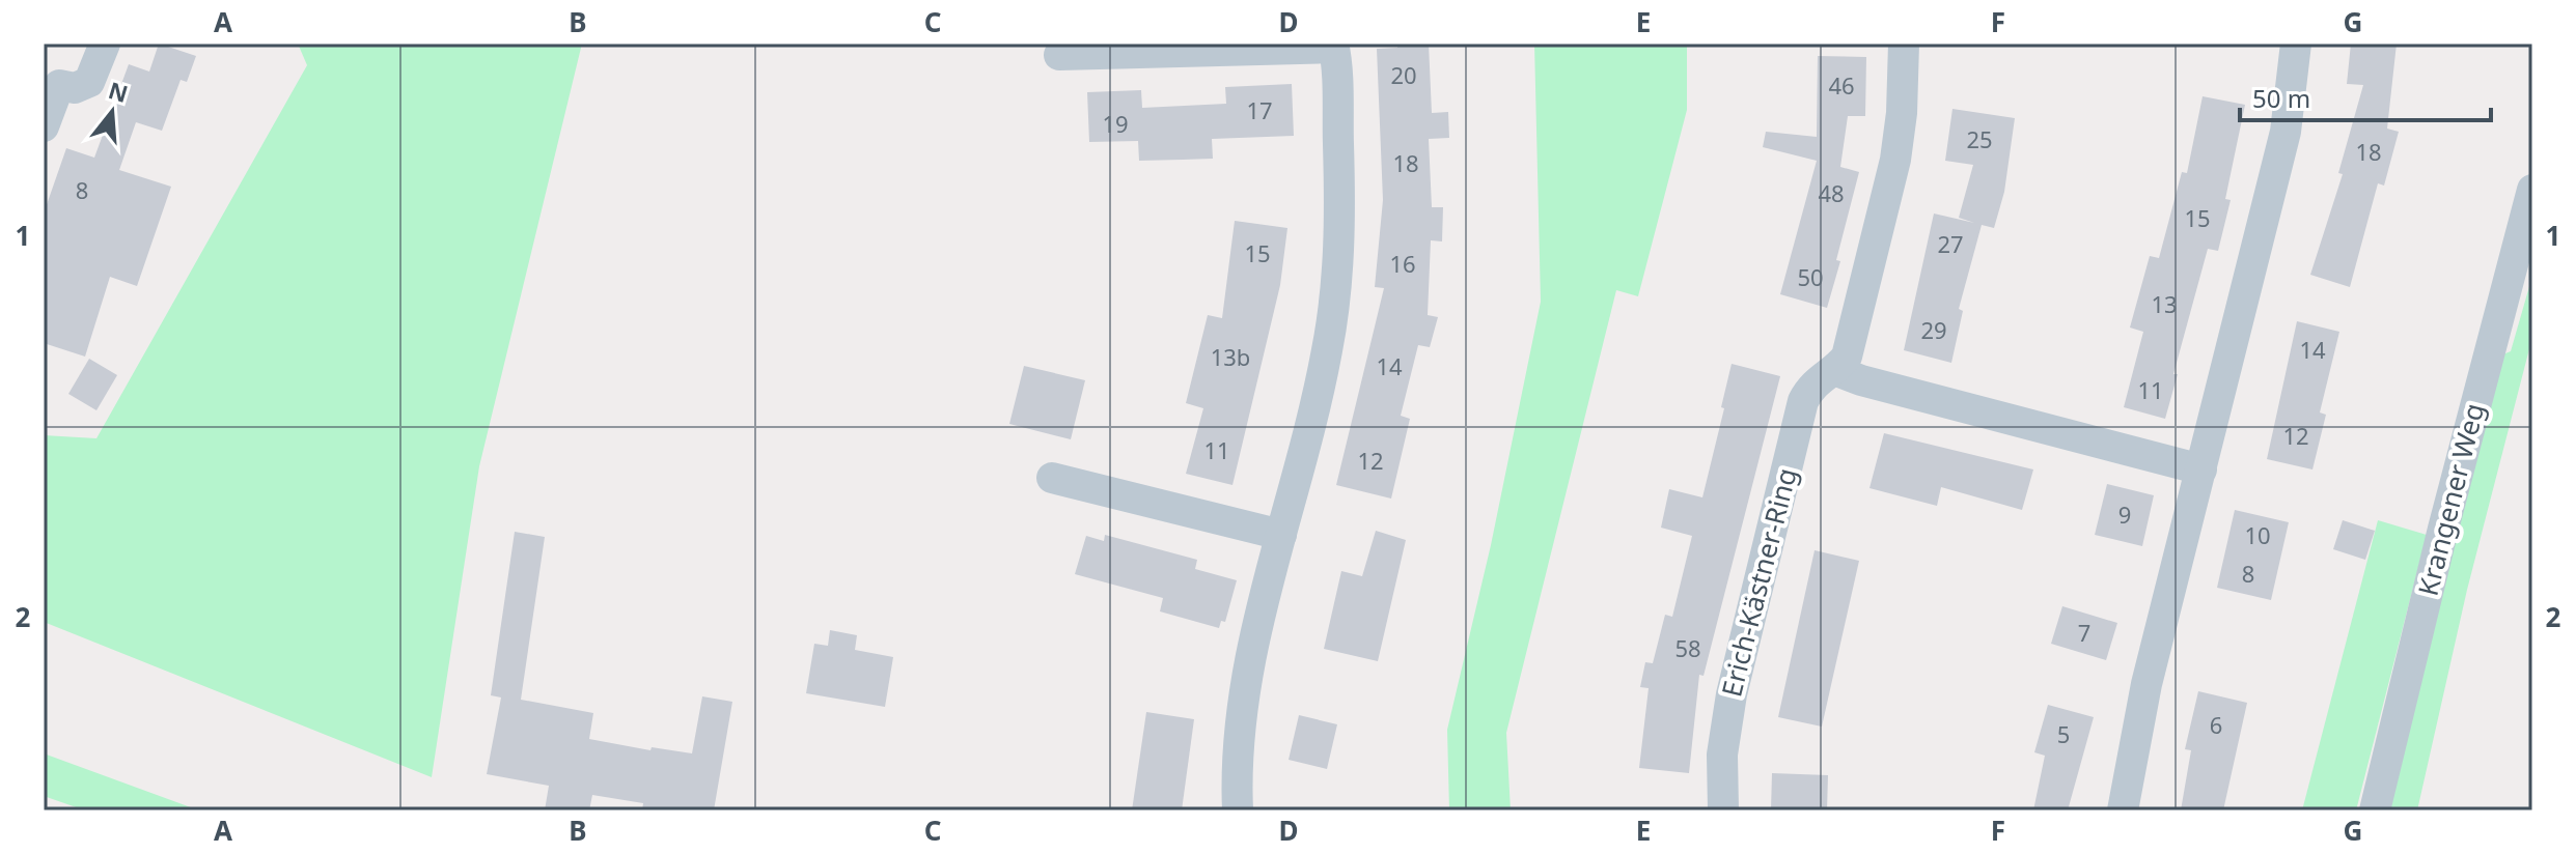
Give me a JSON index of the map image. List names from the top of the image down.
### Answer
{
  "streets": {
    "street": ["Krangener Weg", "Erich-Kästner-Ring"]
  },
  "house_numbers": [
    "20",
    "46",
    "17",
    "19",
    "25",
    "18",
    "18",
    "8",
    "48",
    "15",
    "27",
    "15",
    "16",
    "50",
    "13",
    "29",
    "14",
    "13b",
    "14",
    "11",
    "12",
    "11",
    "12",
    "9",
    "10",
    "8",
    "7",
    "58",
    "6",
    "5"
  ],
  "scale_bar": "50 m",
  "north": "top",
  "grid": {
    "columns": [
      "A",
      "B",
      "C",
      "D",
      "E",
      "F",
      "G"
    ],
    "rows": ["1", "2"]
  }
}
